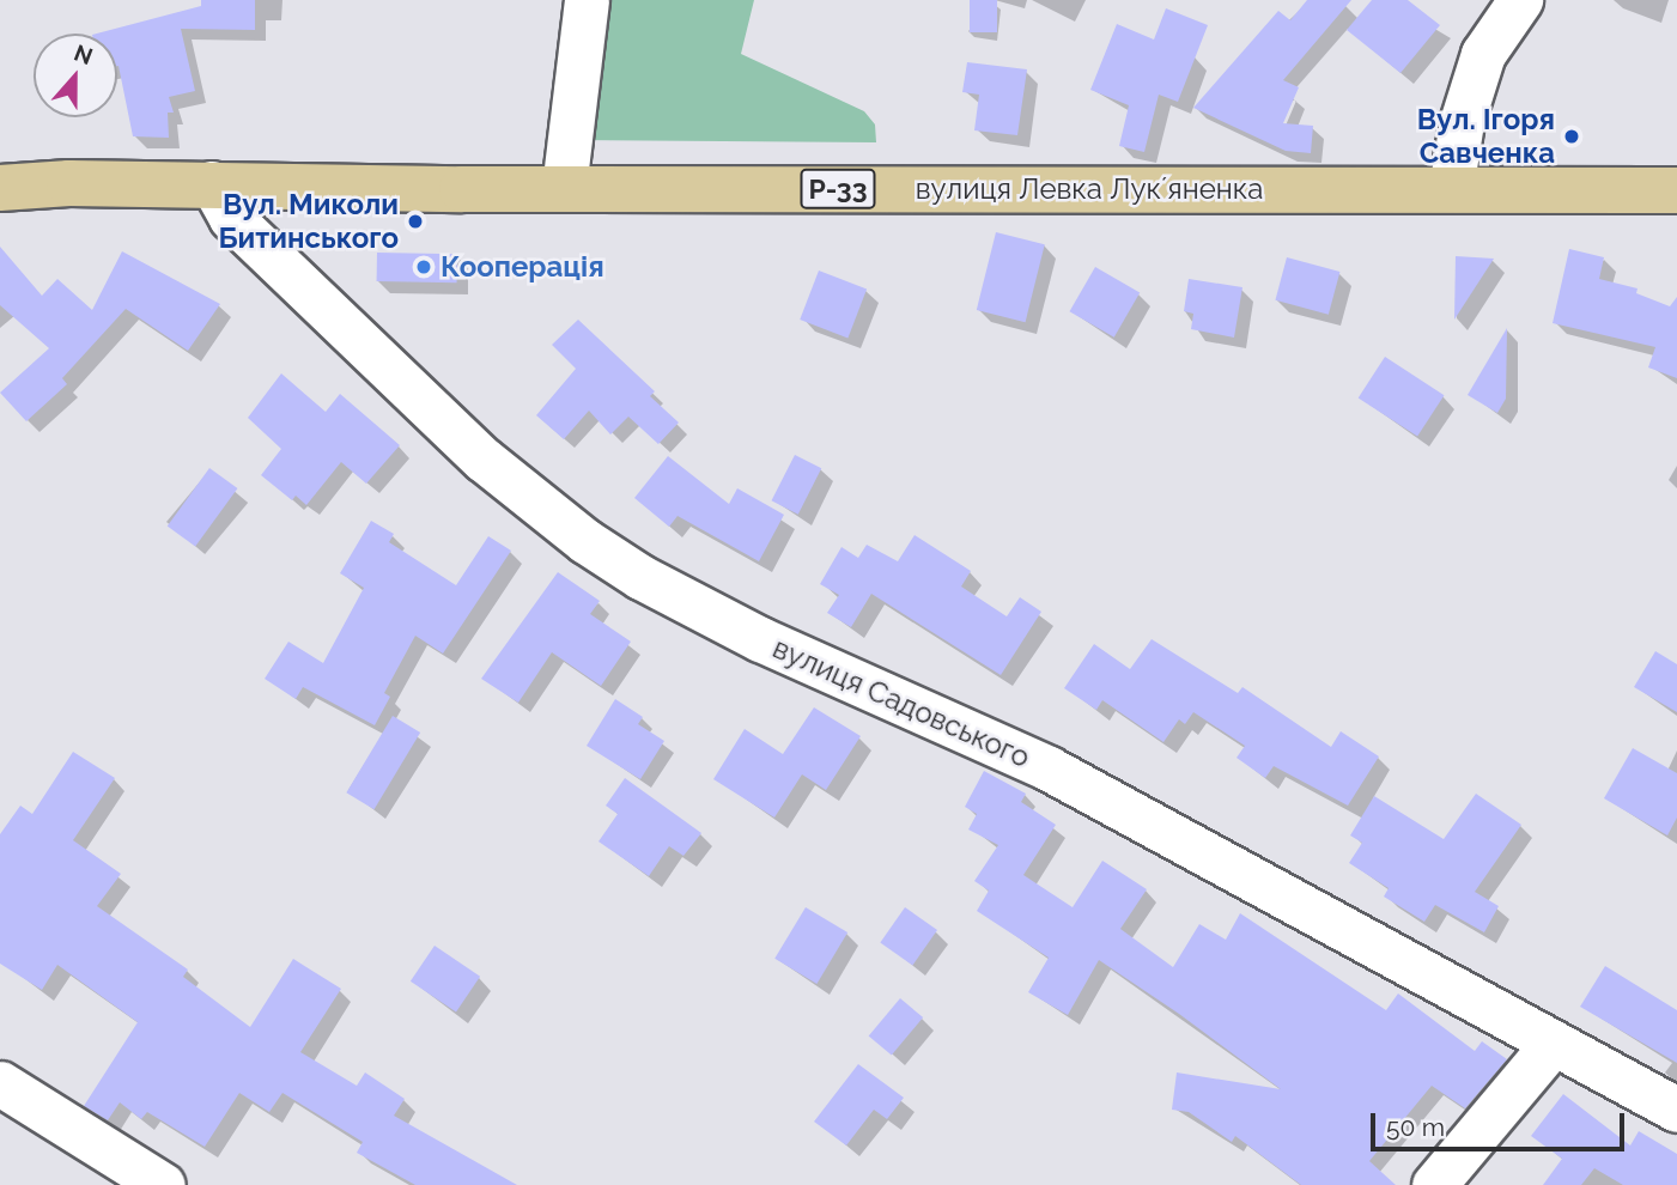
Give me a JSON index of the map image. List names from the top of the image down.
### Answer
{
  "streets": {
    "main road": ["Р-33", "вулиця Левка Лукʼяненка"],
    "street": ["вулиця Садовського"]
  },
  "crossings": [
    ["вулиця Левка Лукʼяненка", "вулиця Садовського"]
  ],
  "places": ["Вул. Ігоря Савченка", "Вул. Миколи Битинського", "Кооперація"],
  "scale_bar": "50 m",
  "north": "top"
}
